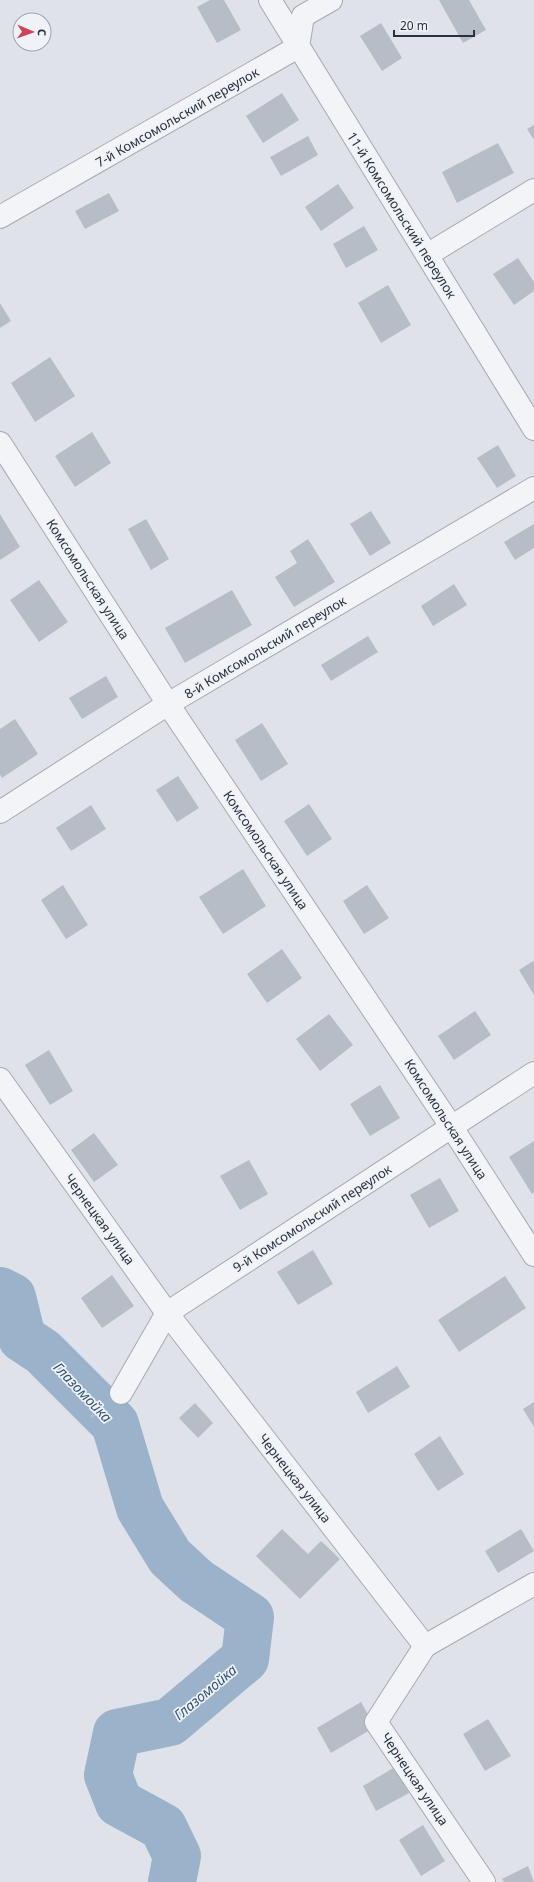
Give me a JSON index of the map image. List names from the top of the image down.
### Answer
{
  "streets": {
    "street": [
      "7-й Комсомольский переулок",
      "11-й Комсомольский переулок",
      "Комсомольская улица",
      "8-й Комсомольский переулок",
      "9-й Комсомольский переулок",
      "Чернецкая улица"
    ]
  },
  "crossings": [
    ["7-й Комсомольский переулок", "11-й Комсомольский переулок"],
    ["Комсомольская улица", "8-й Комсомольский переулок"],
    ["Комсомольская улица", "9-й Комсомольский переулок"],
    ["9-й Комсомольский переулок", "Чернецкая улица"]
  ],
  "water": ["Глазомойка"],
  "scale_bar": "20 m",
  "north": "right"
}
